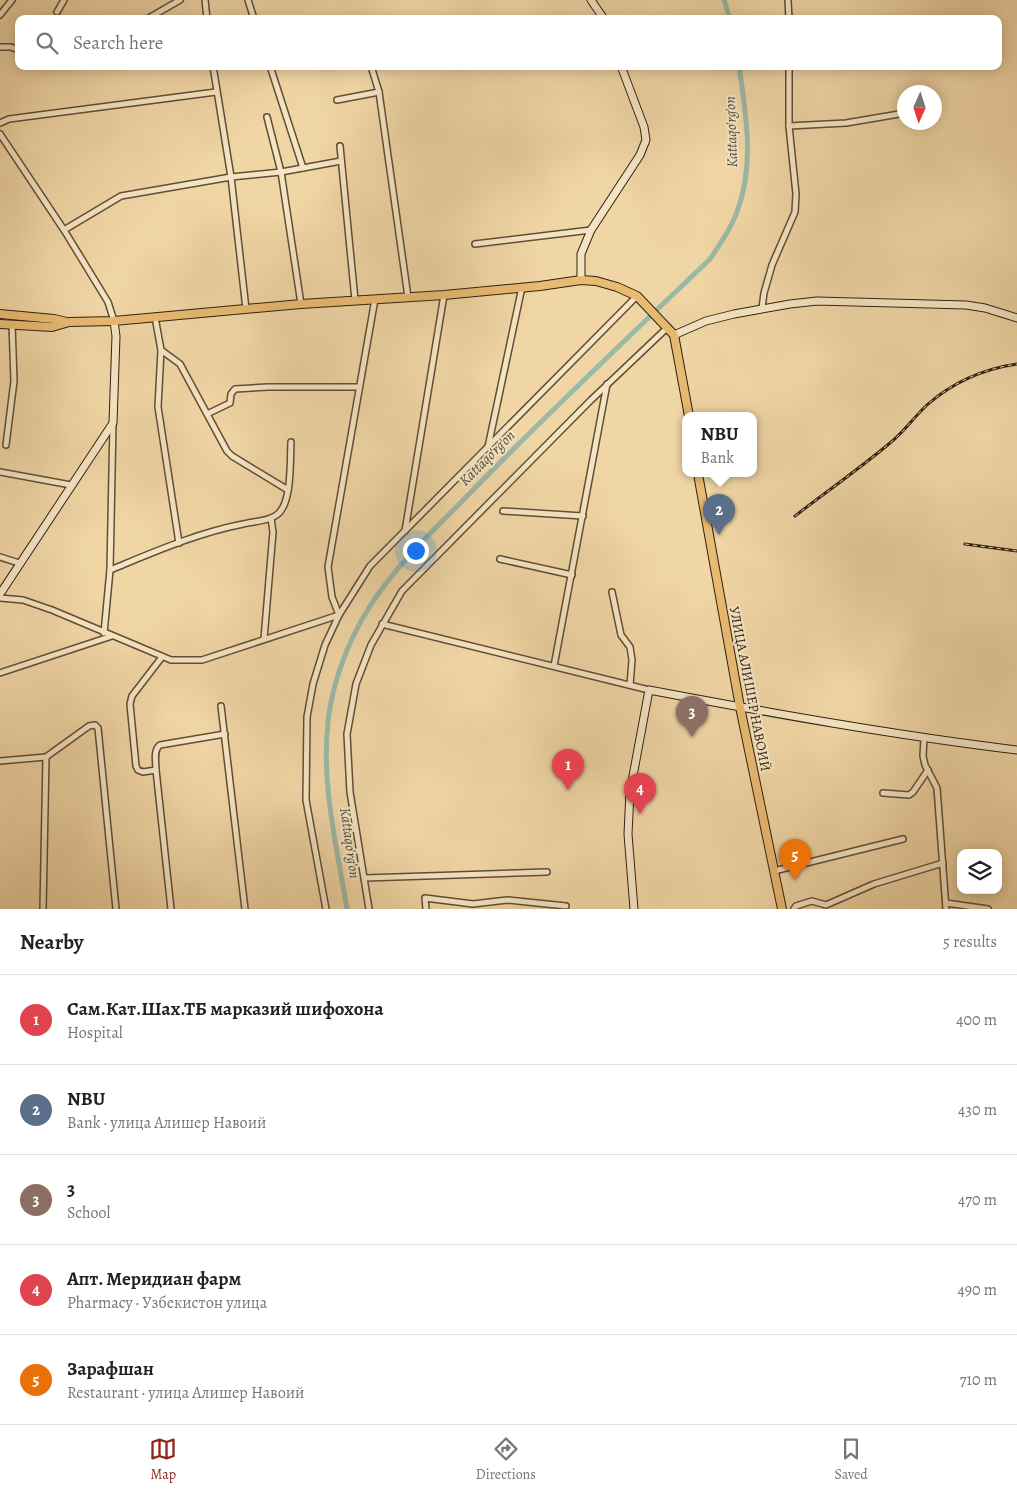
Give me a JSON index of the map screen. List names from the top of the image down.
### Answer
{
  "streets": {
    "main road": ["УЛИЦА АЛИШЕР НАВОИЙ"]
  },
  "water": ["Kattaqo'rg'on"],
  "north": "bottom",
  "page": {
    "search": "Search here",
    "popup": ["NBU", "Bank"],
    "pins": [
      "2",
      "3",
      "1",
      "4",
      "5"
    ],
    "heading": ["Nearby", "5 results"],
    "list": [
      {
        "mark": "1",
        "name": "Сам.Кат.Шах.ТБ марказий шифохона",
        "note": "Hospital",
        "value": "400 m"
      },
      {
        "mark": "2",
        "name": "NBU",
        "note": "Bank · улица Алишер Навоий",
        "value": "430 m"
      },
      {
        "mark": "3",
        "name": "3",
        "note": "School",
        "value": "470 m"
      },
      {
        "mark": "4",
        "name": "Апт. Меридиан фарм",
        "note": "Pharmacy · Узбекистон улица",
        "value": "490 m"
      },
      {
        "mark": "5",
        "name": "Зарафшан",
        "note": "Restaurant · улица Алишер Навоий",
        "value": "710 m"
      }
    ],
    "nav": ["Map", "Directions", "Saved"]
  }
}
